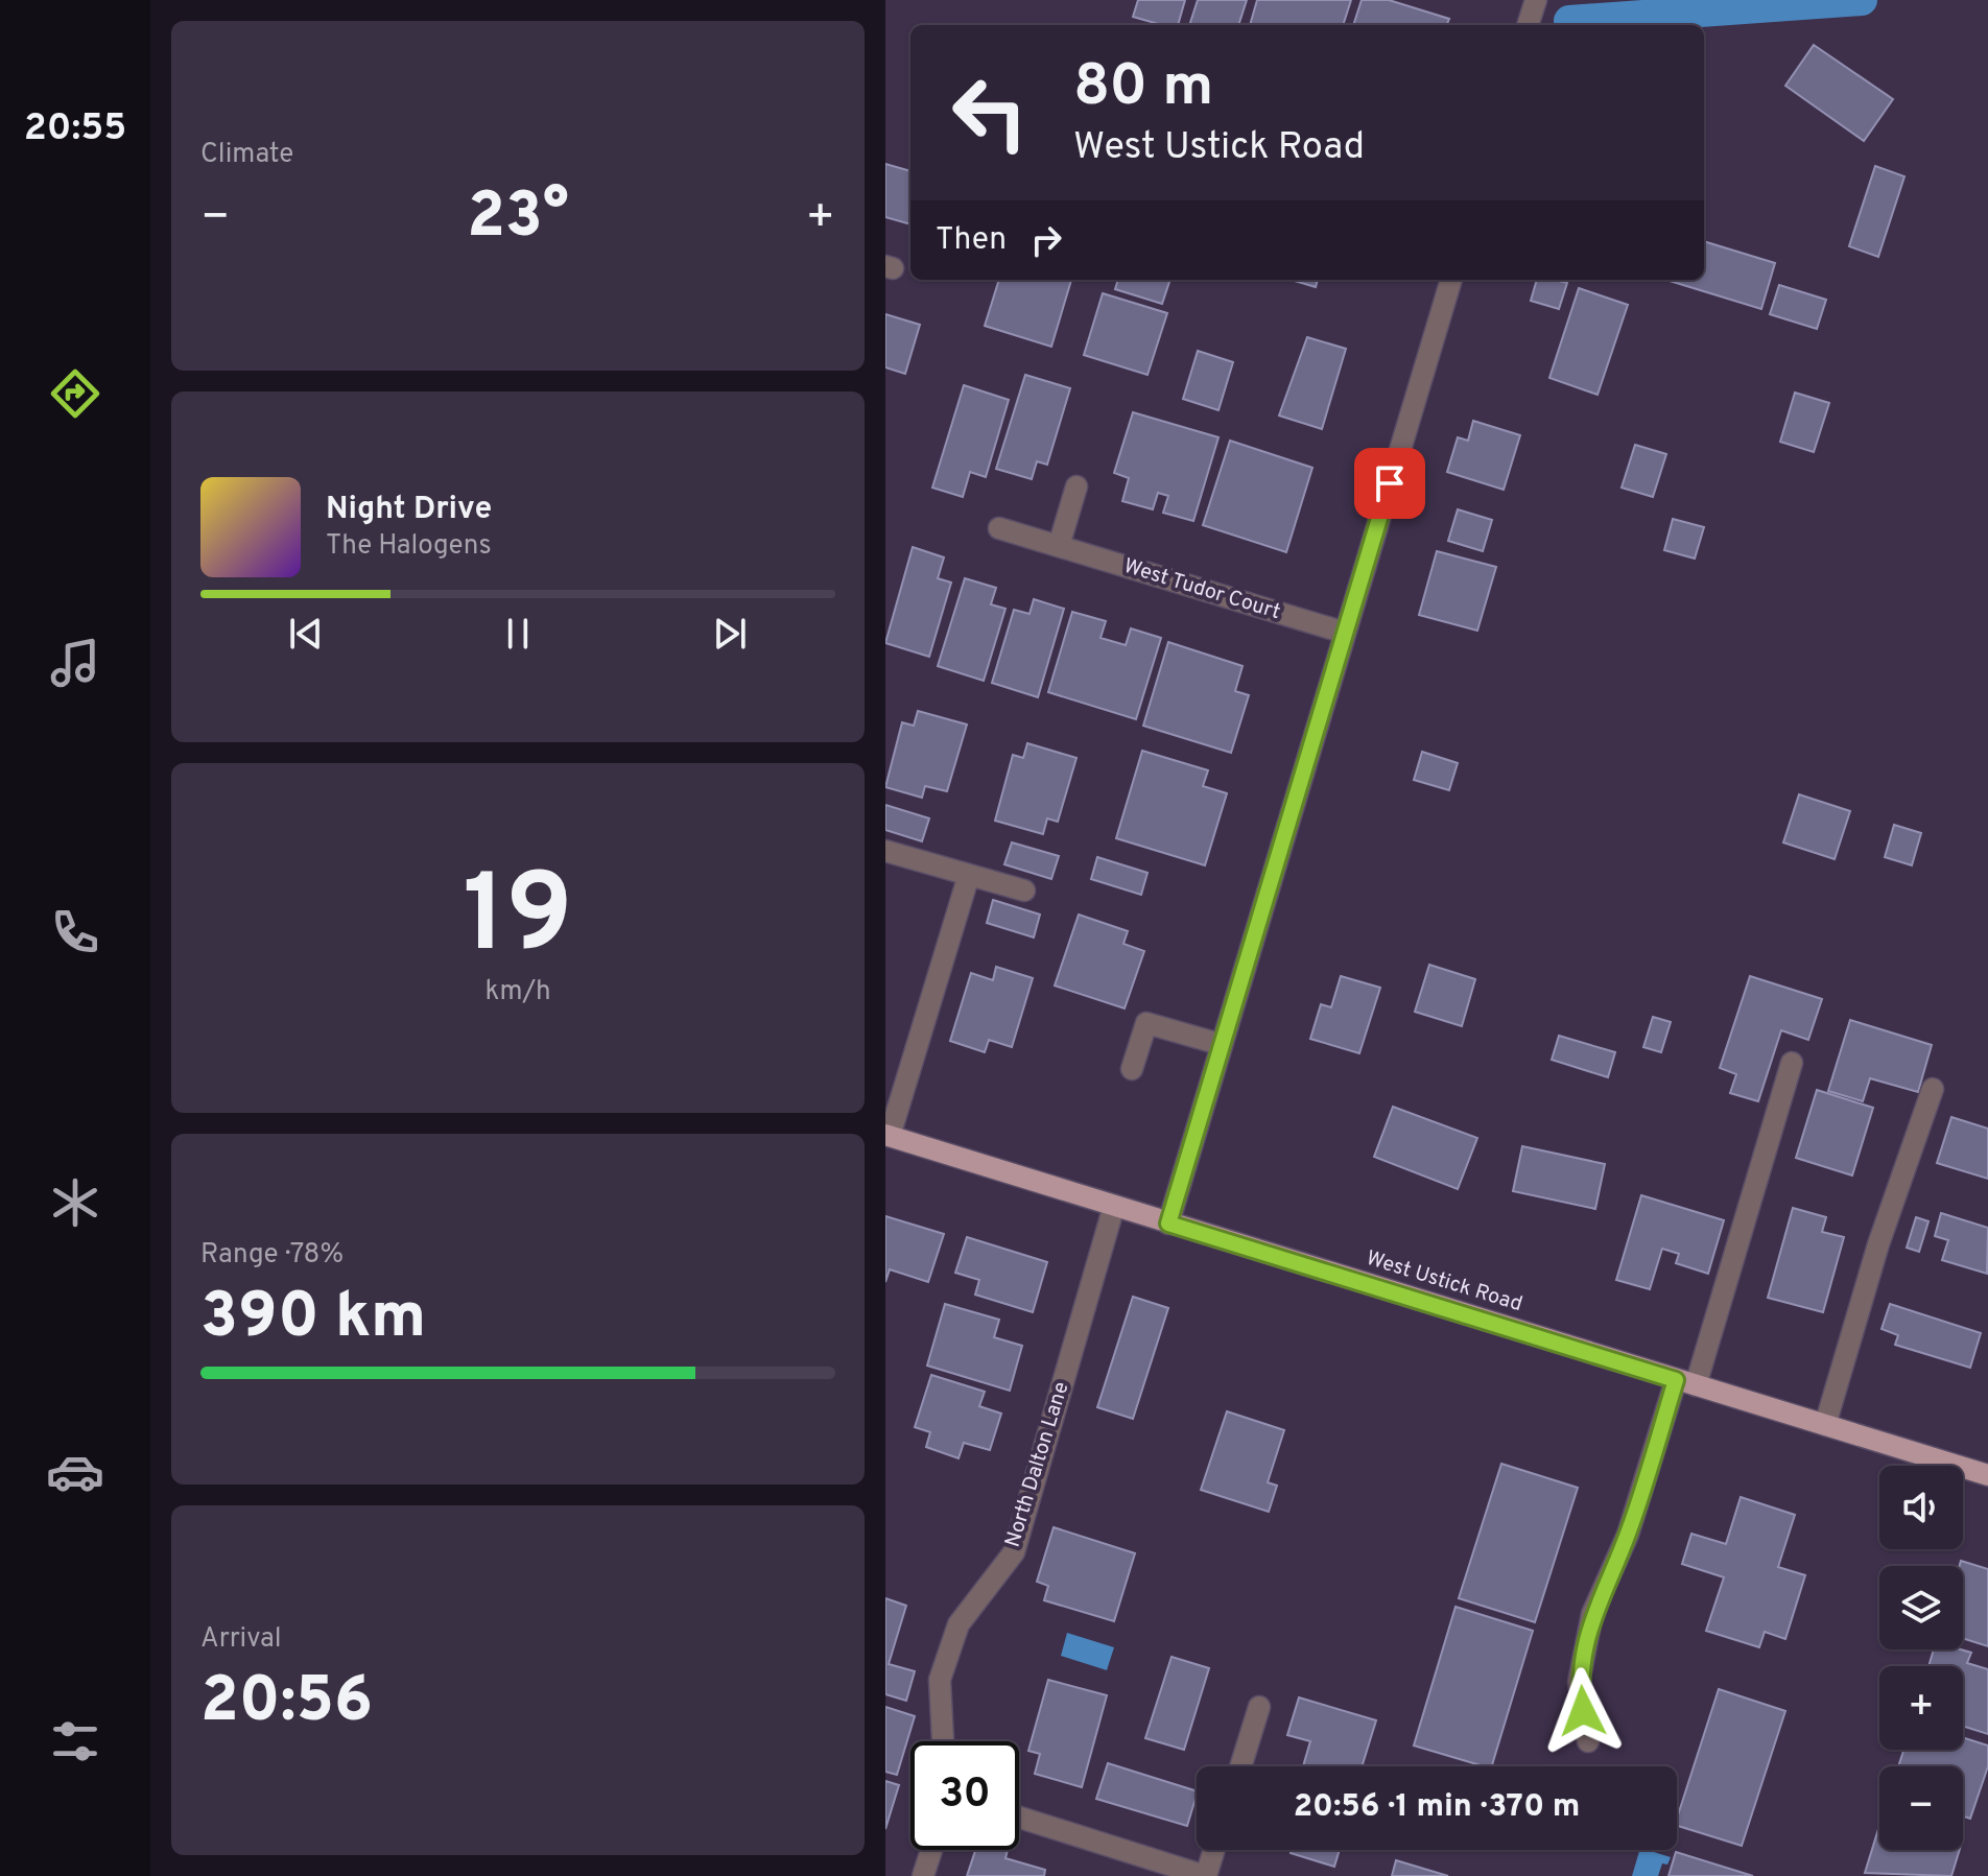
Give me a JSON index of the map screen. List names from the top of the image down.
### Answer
{
  "streets": {
    "main road": ["West Ustick Road"],
    "street": ["West Tudor Court", "North Dalton Lane"]
  },
  "crossings": [
    ["West Ustick Road", "North Dalton Lane"]
  ],
  "page": {
    "tabs": "20:55",
    "tile": [
      "Climate",
      ["19", "km/h"],
      ["Range · 78%", "390 km"],
      ["Arrival", "20:56"]
    ],
    "turn": ["80 m", "West Ustick Road"],
    "heat": ["−", "23°", "+"],
    "then": "Then",
    "song": ["Night Drive", "The Halogens"],
    "map_buttons": ["+", "−"],
    "limit": "30",
    "trip": "20:56 · 1 min · 370 m"
  }
}
